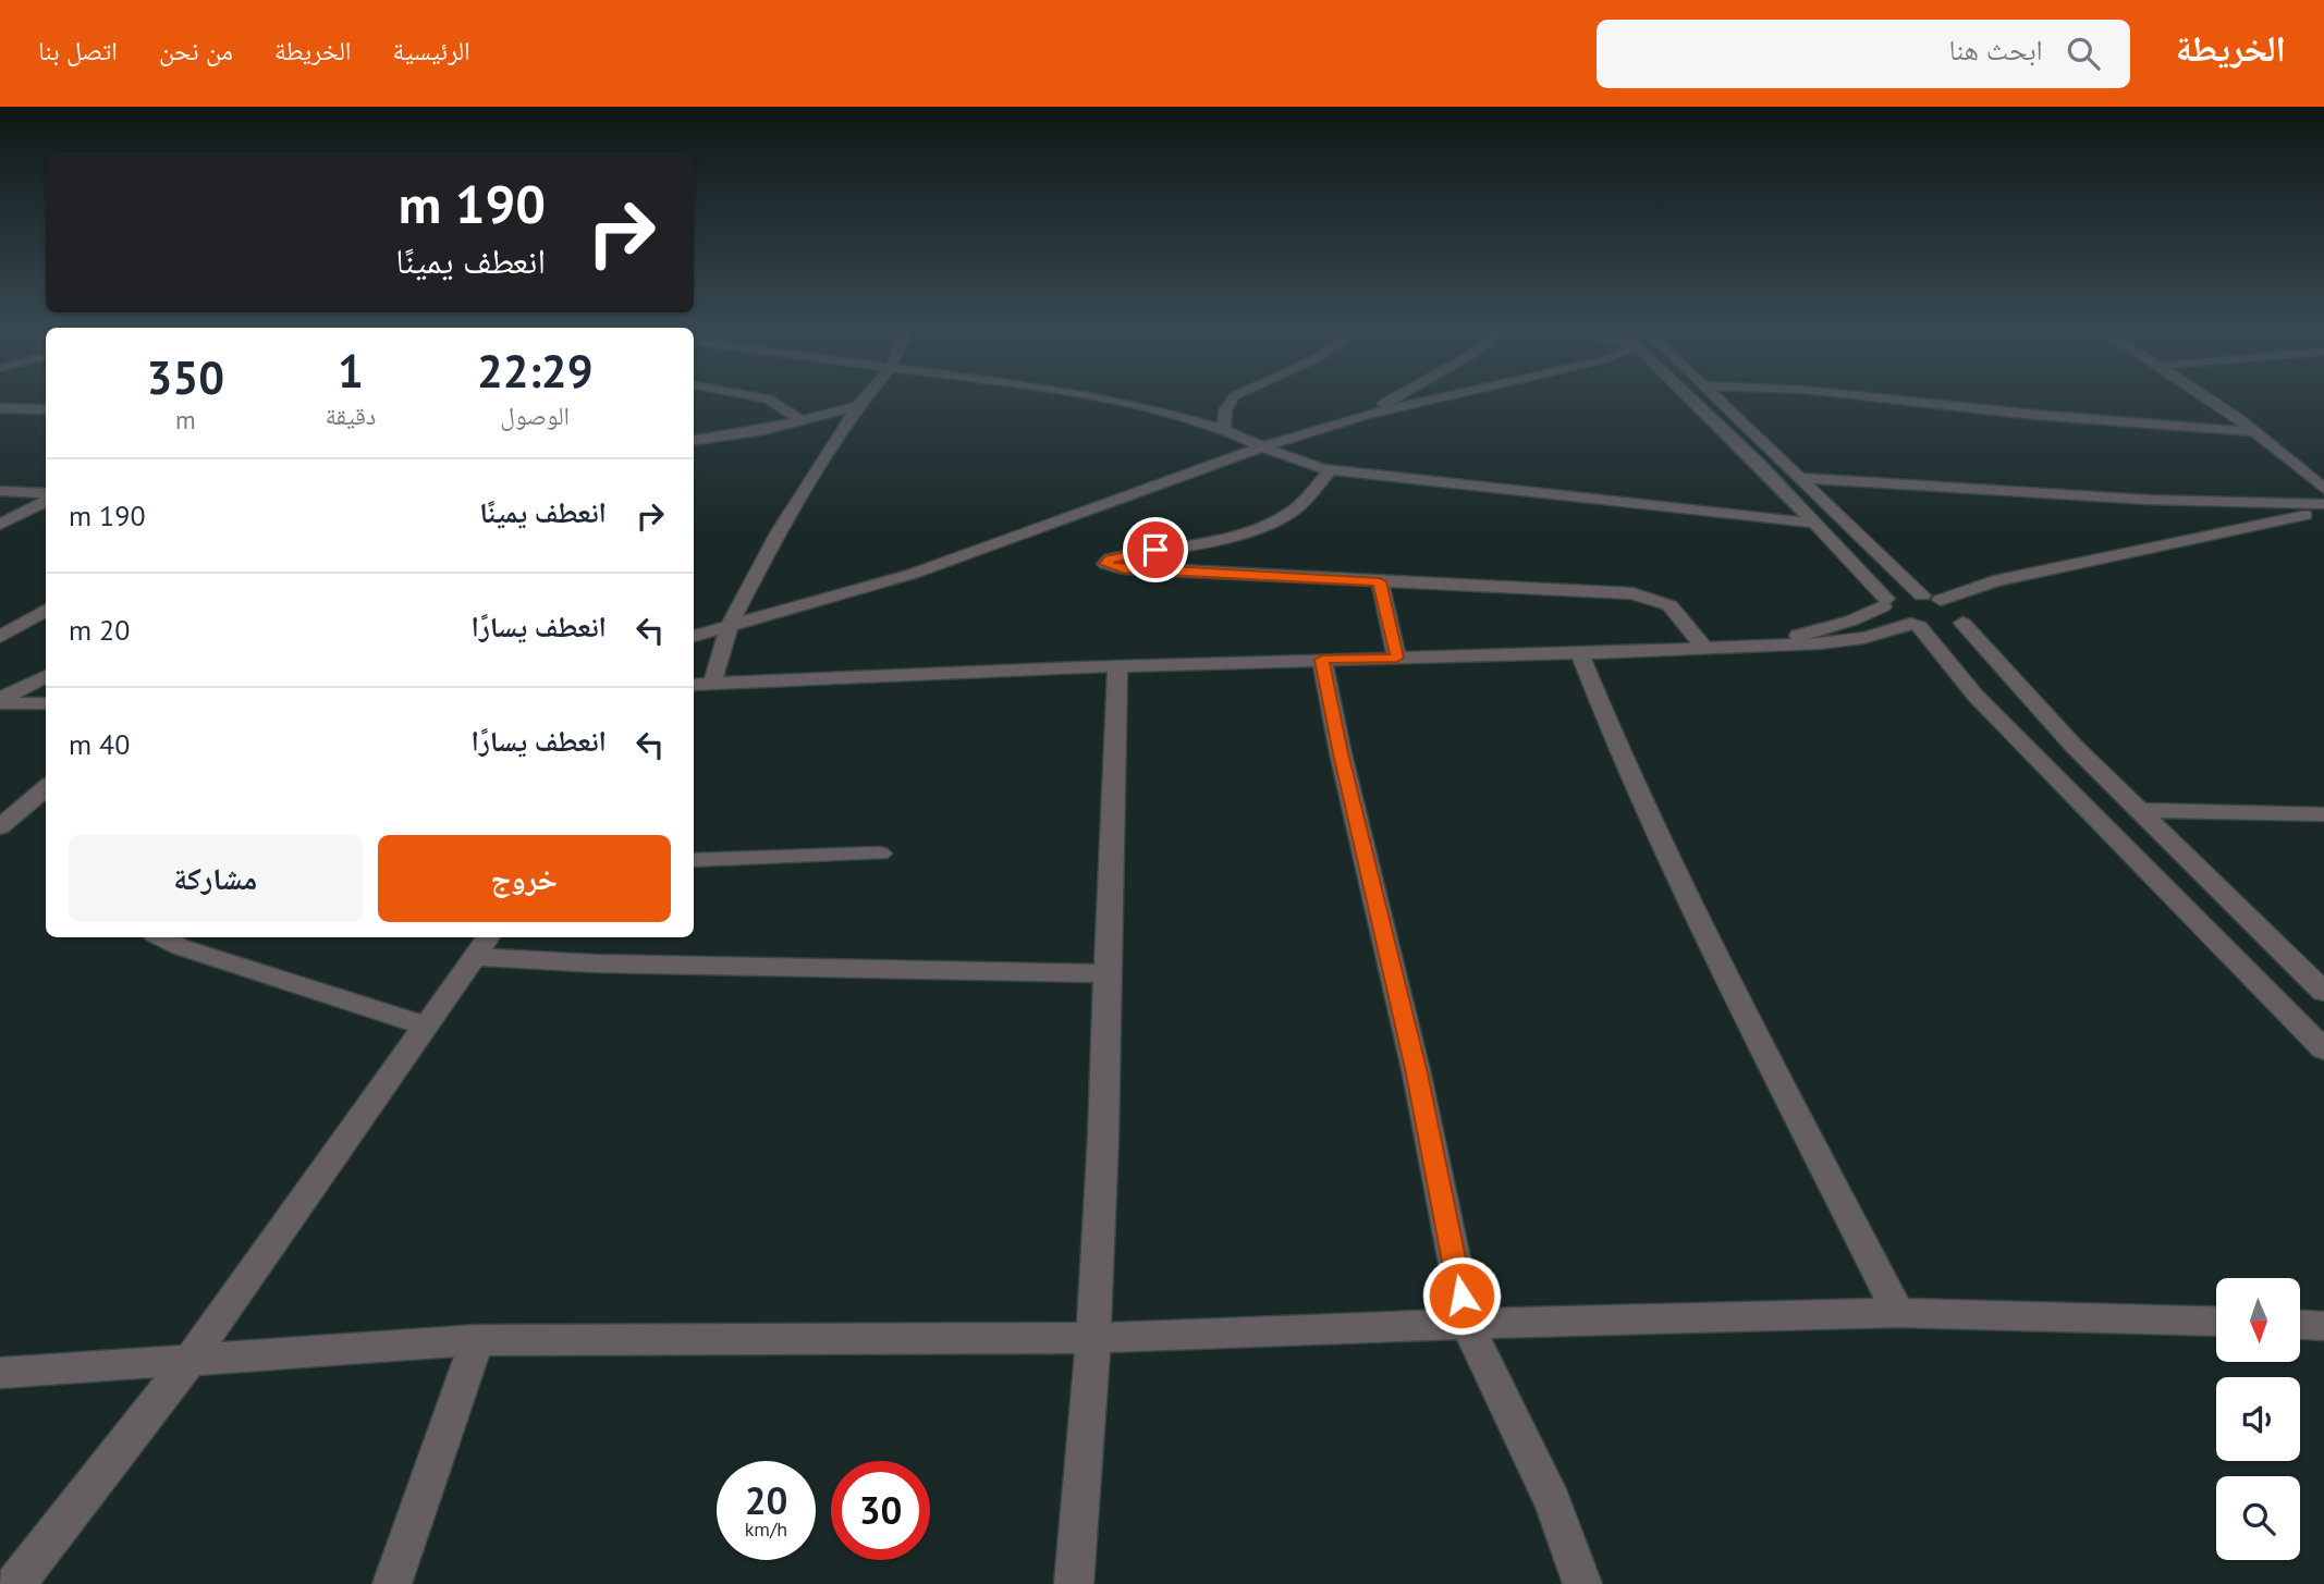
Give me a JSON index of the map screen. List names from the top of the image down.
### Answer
{
  "north": "bottom",
  "page": {
    "header": "الخريطة",
    "search": "ابحث هنا",
    "nav": [
      "الرئيسية",
      "الخريطة",
      "من نحن",
      "اتصل بنا"
    ],
    "turn": ["190 m", "انعطف يمينًا"],
    "eta": [
      "22:29",
      "الوصول",
      "1",
      "دقيقة",
      "350",
      "m"
    ],
    "list": [
      {
        "name": "انعطف يمينًا",
        "value": "190 m"
      },
      {
        "name": "انعطف يسارًا",
        "value": "20 m"
      },
      {
        "name": "انعطف يسارًا",
        "value": "40 m"
      }
    ],
    "buttons": ["خروج", "مشاركة"],
    "speed": "20 km/h",
    "limit": "30"
  }
}
